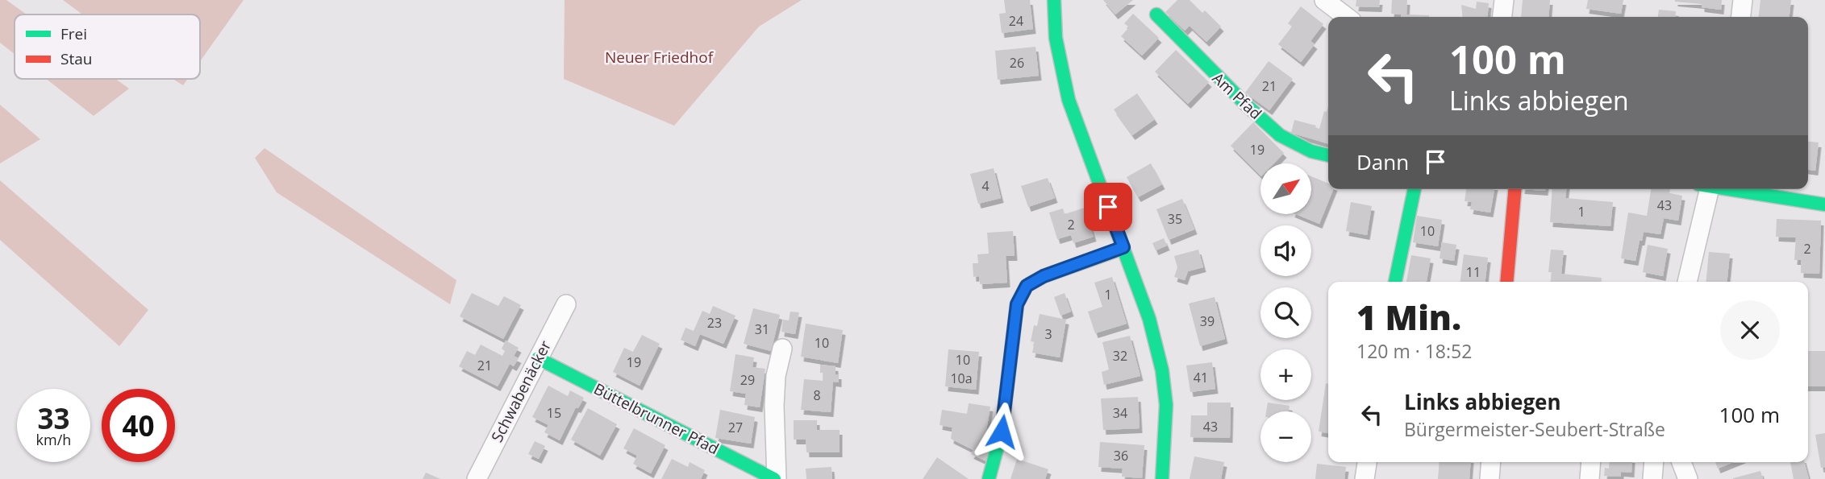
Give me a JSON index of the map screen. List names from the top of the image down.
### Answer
{
  "streets": {
    "street": ["Am Pfad", "Schwabenäcker", "Büttelbrunner Pfad"]
  },
  "crossings": [
    ["Schwabenäcker", "Büttelbrunner Pfad"]
  ],
  "parks": ["Neuer Friedhof"],
  "house_numbers": [
    "24",
    "26",
    "21",
    "19",
    "4",
    "43",
    "1",
    "35",
    "2",
    "10",
    "2",
    "11",
    "1",
    "39",
    "23",
    "31",
    "3",
    "10",
    "32",
    "10",
    "19",
    "21",
    "41",
    "10a",
    "29",
    "8",
    "15",
    "34",
    "43",
    "27",
    "36"
  ],
  "legend": ["Frei", "Stau"],
  "north": "top right",
  "page": {
    "turn": ["100 m", "Links abbiegen"],
    "then": "Dann",
    "map_buttons": ["+", "−"],
    "heading": ["1 Min.", "120 m · 18:52"],
    "list": [
      {
        "name": "Links abbiegen",
        "note": "Bürgermeister-Seubert-Straße",
        "value": "100 m"
      }
    ],
    "speed": "33 km/h",
    "limit": "40"
  }
}
